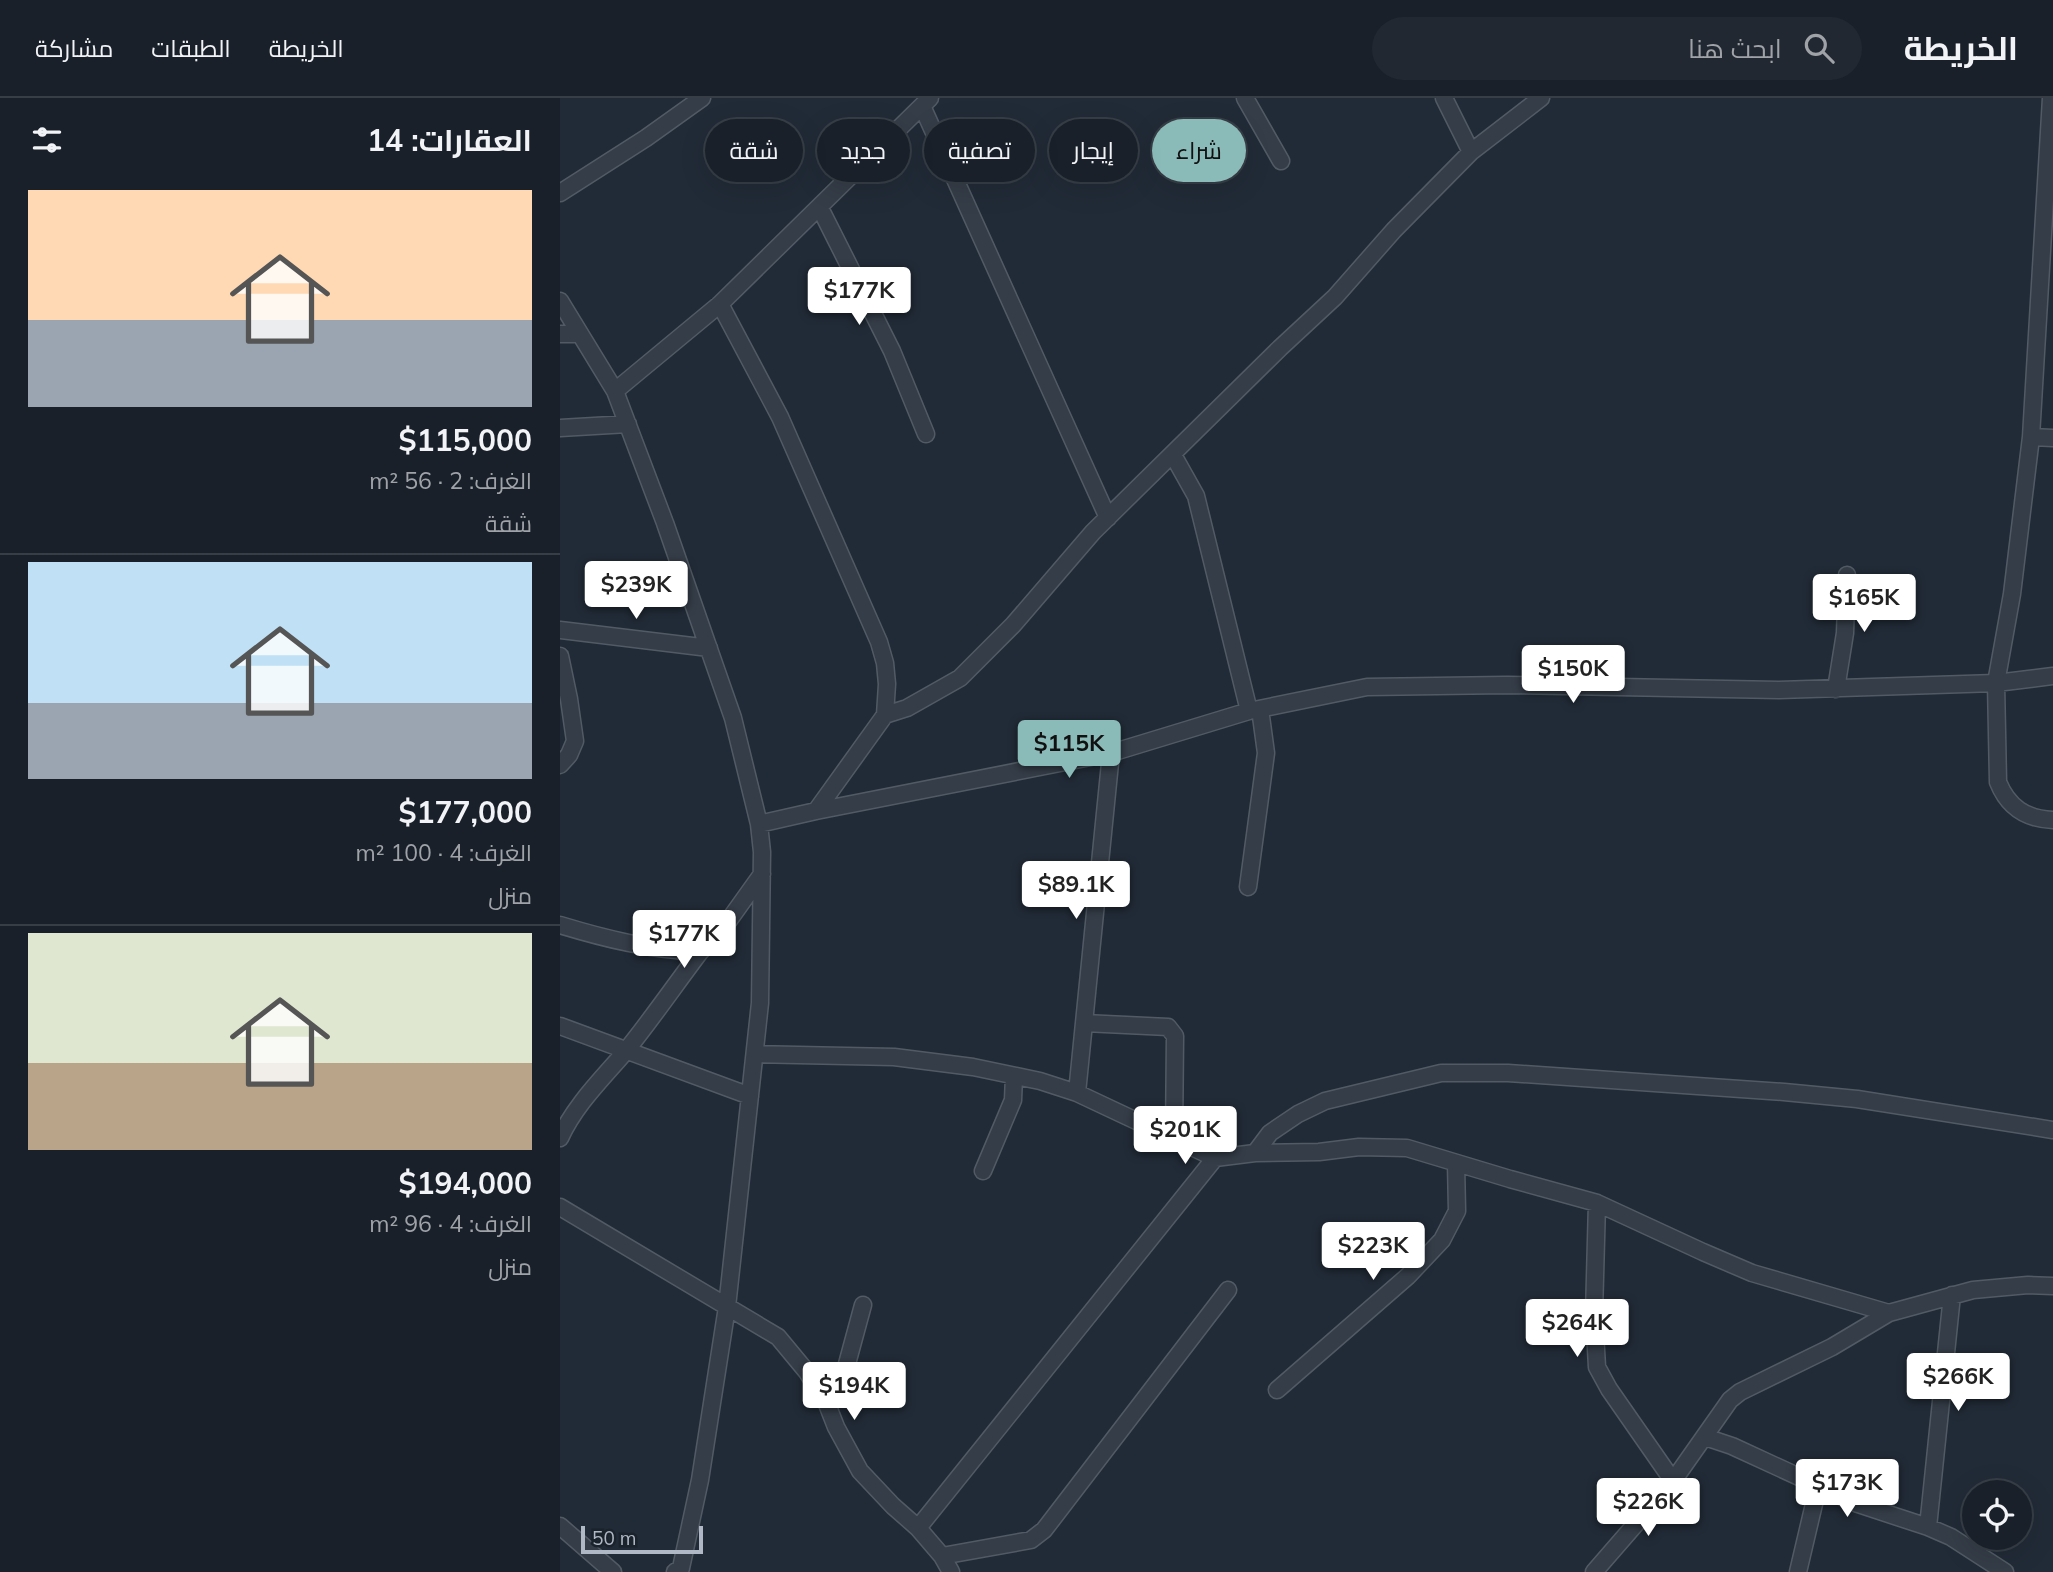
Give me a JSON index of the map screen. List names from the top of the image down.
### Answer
{
  "scale_bar": "50 m",
  "page": {
    "header": "الخريطة",
    "search": "ابحث هنا",
    "nav": ["الخريطة", "الطبقات", "مشاركة"],
    "heading": "العقارات: 14",
    "chip": [
      "شراء",
      "إيجار",
      "تصفية",
      "جديد",
      "شقة"
    ],
    "list": [
      {
        "name": "$115,000",
        "note": "الغرف: 2 · 56 m² · شقة"
      },
      {
        "name": "$177,000",
        "note": "الغرف: 4 · 100 m² · منزل"
      },
      {
        "name": "$194,000",
        "note": "الغرف: 4 · 96 m² · منزل"
      }
    ],
    "price": [
      "$177K",
      "$239K",
      "$165K",
      "$150K",
      "$115K",
      "$89.1K",
      "$177K",
      "$201K",
      "$223K",
      "$264K",
      "$266K",
      "$194K",
      "$173K",
      "$226K"
    ],
    "scale": "50 m"
  }
}
